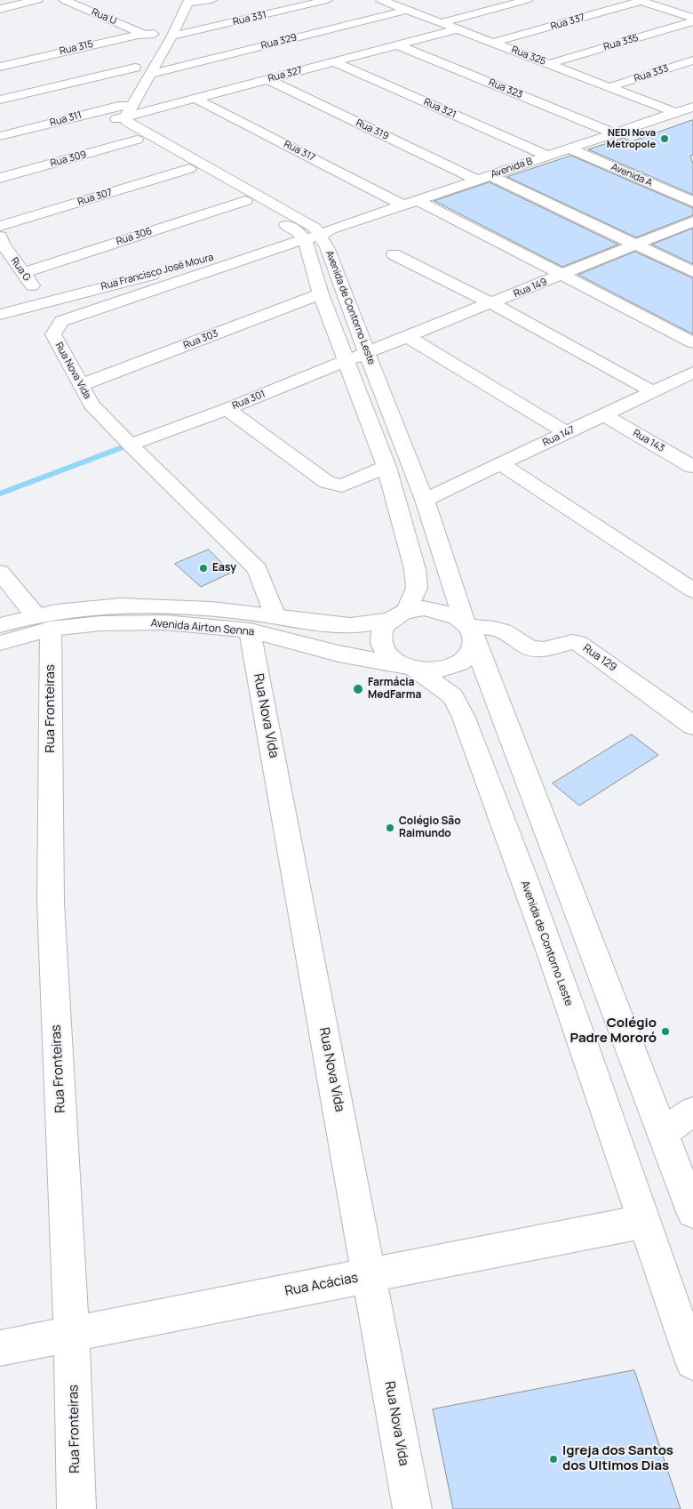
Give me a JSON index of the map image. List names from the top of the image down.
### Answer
{
  "streets": {
    "street": [
      "Rua U",
      "Rua 331",
      "Rua 337",
      "Rua 329",
      "Rua 335",
      "Rua 315",
      "Rua 325",
      "Rua 333",
      "Rua 327",
      "Rua 323",
      "Rua 321",
      "Rua 311",
      "Rua 319",
      "Rua 317",
      "Rua 309",
      "Avenida B",
      "Avenida A",
      "Rua 307",
      "Rua 306",
      "Rua G",
      "Rua Francisco José Moura",
      "Rua 149",
      "Avenida de Contorno Leste",
      "Rua 303",
      "Rua Nova Vida",
      "Rua 301",
      "Rua 147",
      "Rua 143",
      "Avenida Airton Senna",
      "Rua 129",
      "Rua Fronteiras",
      "Rua Acácias"
    ]
  },
  "crossings": [
    ["Rua U", "Rua 315"],
    ["Rua 337", "Rua 325"],
    ["Rua 329", "Rua 325"],
    ["Rua 335", "Rua 325"],
    ["Rua 325", "Rua 333"],
    ["Rua 325", "Rua 327"],
    ["Rua 325", "Avenida B"],
    ["Rua 327", "Rua 323"],
    ["Rua 327", "Rua 321"],
    ["Rua 327", "Rua 311"],
    ["Rua 327", "Rua 319"],
    ["Rua 327", "Rua 317"],
    ["Rua 323", "Avenida B"],
    ["Rua 321", "Avenida B"],
    ["Rua 319", "Avenida B"],
    ["Rua 319", "Rua 149"],
    ["Rua 317", "Avenida B"],
    ["Avenida B", "Avenida A"],
    ["Avenida B", "Rua Francisco José Moura"],
    ["Avenida B", "Avenida de Contorno Leste"],
    ["Rua 306", "Rua G"],
    ["Rua G", "Rua Francisco José Moura"],
    ["Rua Francisco José Moura", "Avenida de Contorno Leste"],
    ["Rua Francisco José Moura", "Rua Nova Vida"],
    ["Rua 149", "Avenida de Contorno Leste"],
    ["Rua 149", "Rua 301"],
    ["Avenida de Contorno Leste", "Rua 303"],
    ["Avenida de Contorno Leste", "Rua 301"],
    ["Avenida de Contorno Leste", "Rua 147"],
    ["Avenida de Contorno Leste", "Avenida Airton Senna"],
    ["Avenida de Contorno Leste", "Rua 129"],
    ["Avenida de Contorno Leste", "Rua Acácias"],
    ["Rua 303", "Rua Nova Vida"],
    ["Rua Nova Vida", "Rua 301"],
    ["Rua Nova Vida", "Avenida Airton Senna"],
    ["Rua Nova Vida", "Rua Acácias"],
    ["Rua 147", "Rua 143"],
    ["Avenida Airton Senna", "Rua 129"],
    ["Avenida Airton Senna", "Rua Fronteiras"],
    ["Rua Fronteiras", "Rua Acácias"]
  ],
  "places": [
    "NEDI Nova Metropole",
    "Easy",
    "Farmácia MedFarma",
    "Colégio São Raimundo",
    "Colégio Padre Mororó",
    "Igreja dos Santos dos Ultimos Dias"
  ]
}
